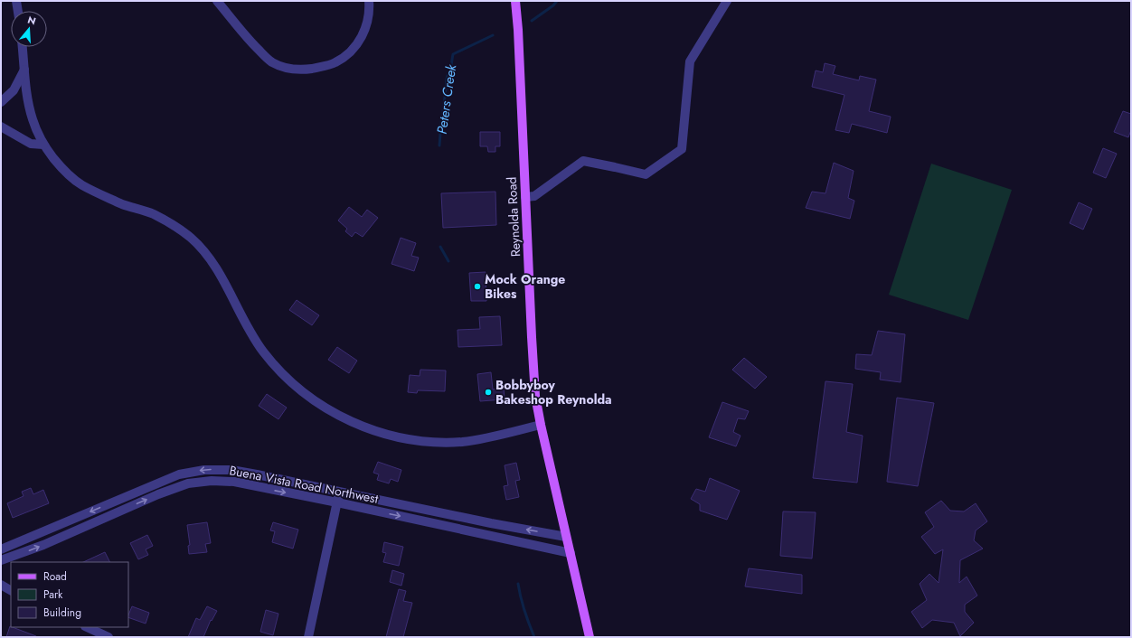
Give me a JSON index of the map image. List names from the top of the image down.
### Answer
{
  "streets": {
    "main road": ["Reynolda Road"],
    "street": ["Buena Vista Road Northwest"]
  },
  "crossings": [
    ["Reynolda Road", "Buena Vista Road Northwest"]
  ],
  "water": ["Peters Creek"],
  "places": ["Mock Orange Bikes", "Bobbyboy Bakeshop Reynolda"],
  "legend": ["Road", "Park", "Building"],
  "north": "top"
}
